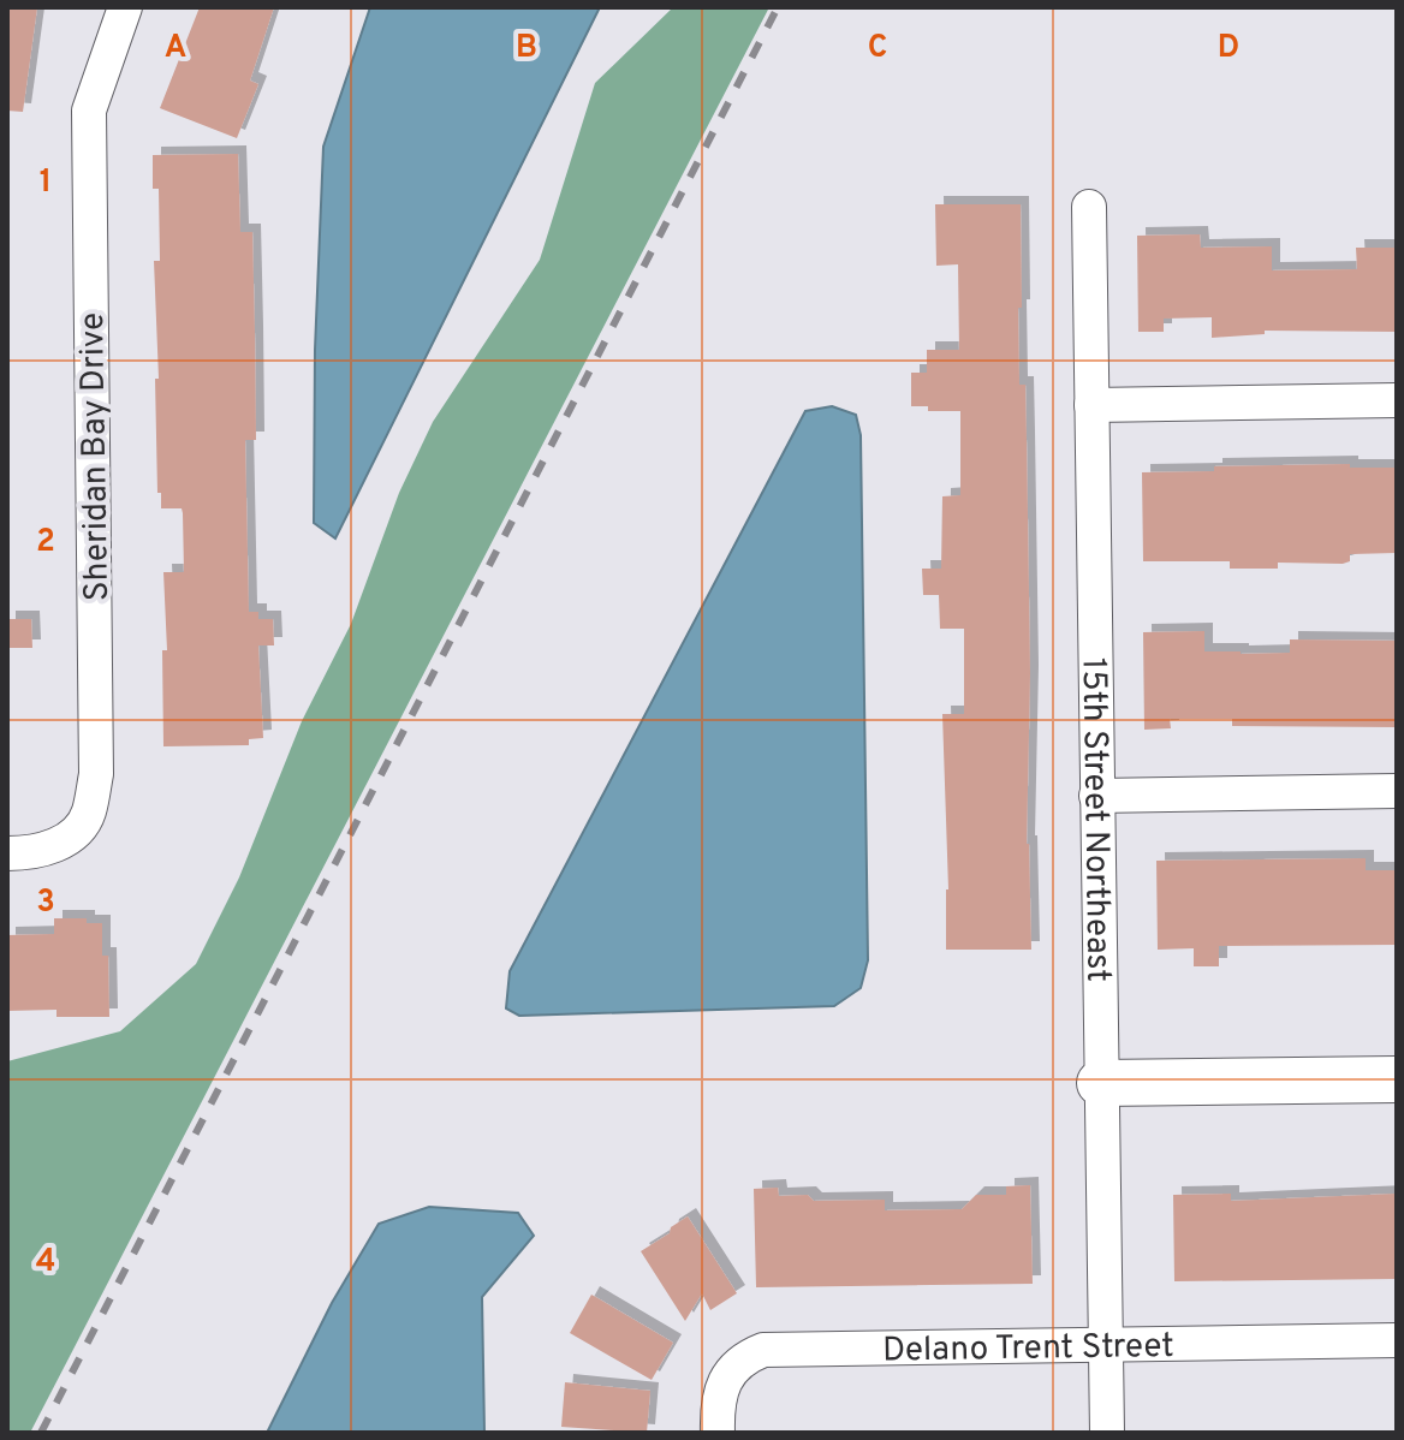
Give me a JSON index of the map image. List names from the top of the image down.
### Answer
{
  "streets": {
    "street": ["Sheridan Bay Drive", "15th Street Northeast", "Delano Trent Street"]
  },
  "crossings": [
    ["15th Street Northeast", "Delano Trent Street"]
  ],
  "grid": {
    "columns": [
      "A",
      "B",
      "C",
      "D"
    ],
    "rows": [
      "1",
      "2",
      "3",
      "4"
    ]
  }
}
